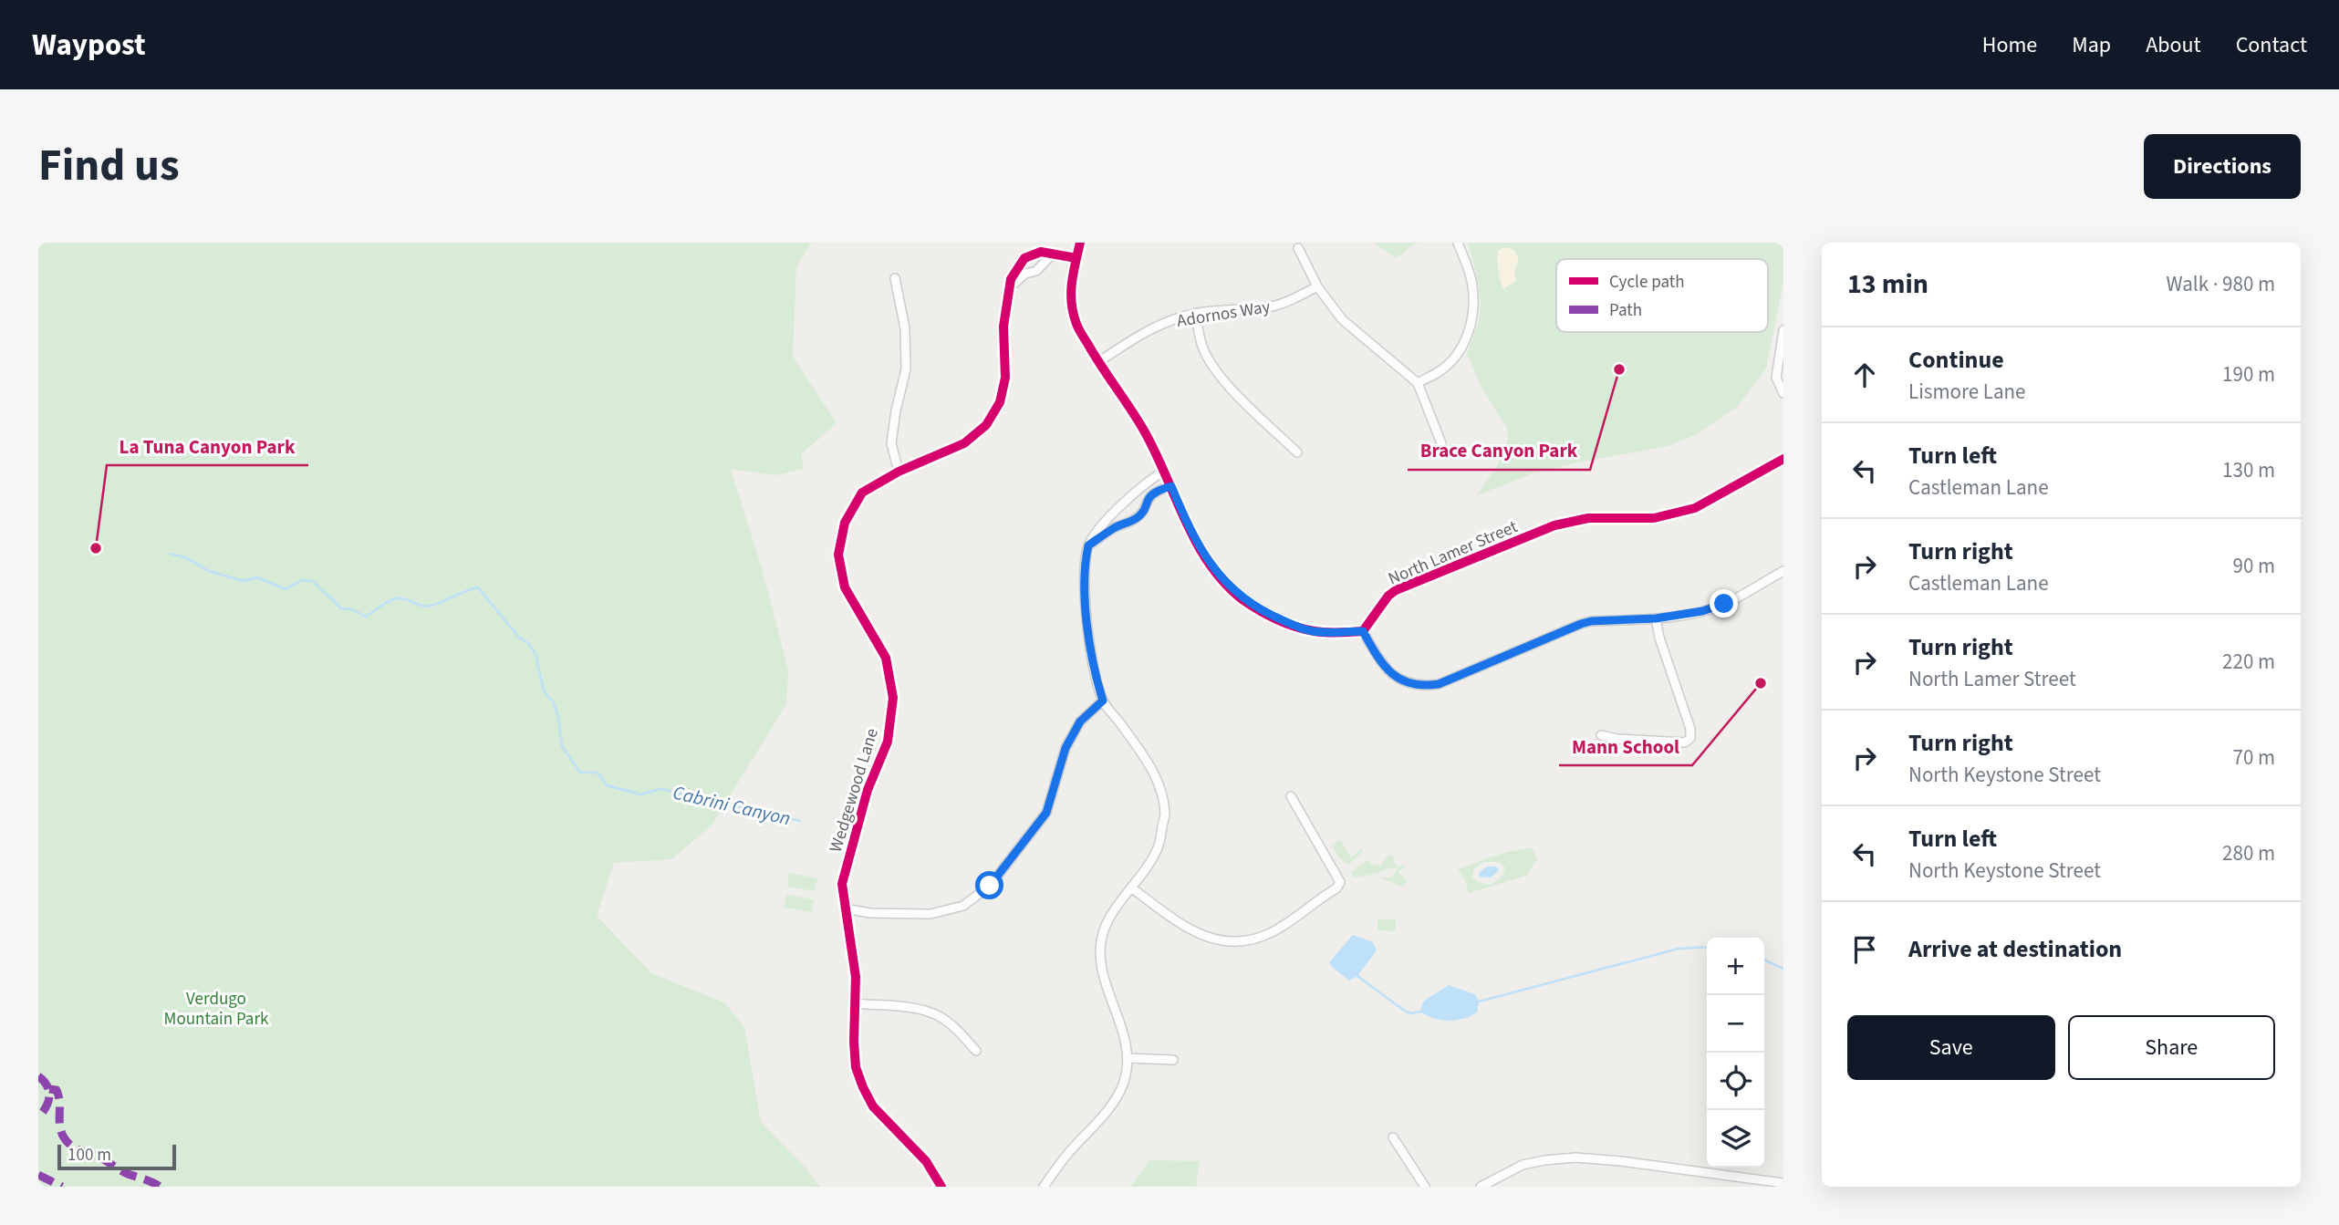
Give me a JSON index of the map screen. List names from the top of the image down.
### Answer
{
  "streets": {
    "street": ["Adornos Way", "North Lamer Street", "Wedgewood Lane"]
  },
  "water": ["Cabrini Canyon"],
  "parks": ["Verdugo Mountain Park"],
  "places": ["Brace Canyon Park", "La Tuna Canyon Park", "Mann School"],
  "legend": ["Cycle path", "Path"],
  "scale_bar": "100 m",
  "page": {
    "header": "Waypost",
    "nav": [
      "Home",
      "Map",
      "About",
      "Contact"
    ],
    "title": "Find us",
    "buttons": [
      "Directions",
      ["Save", "Share"]
    ],
    "heading": ["13 min", "Walk · 980 m"],
    "list": [
      ["Continue", "Lismore Lane", "190 m"],
      ["Turn left", "Castleman Lane", "130 m"],
      ["Turn right", "Castleman Lane", "90 m"],
      ["Turn right", "North Lamer Street", "220 m"],
      ["Turn right", "North Keystone Street", "70 m"],
      ["Turn left", "North Keystone Street", "280 m"],
      "Arrive at destination"
    ],
    "map_buttons": ["+", "−"],
    "scale": "100 m"
  }
}
